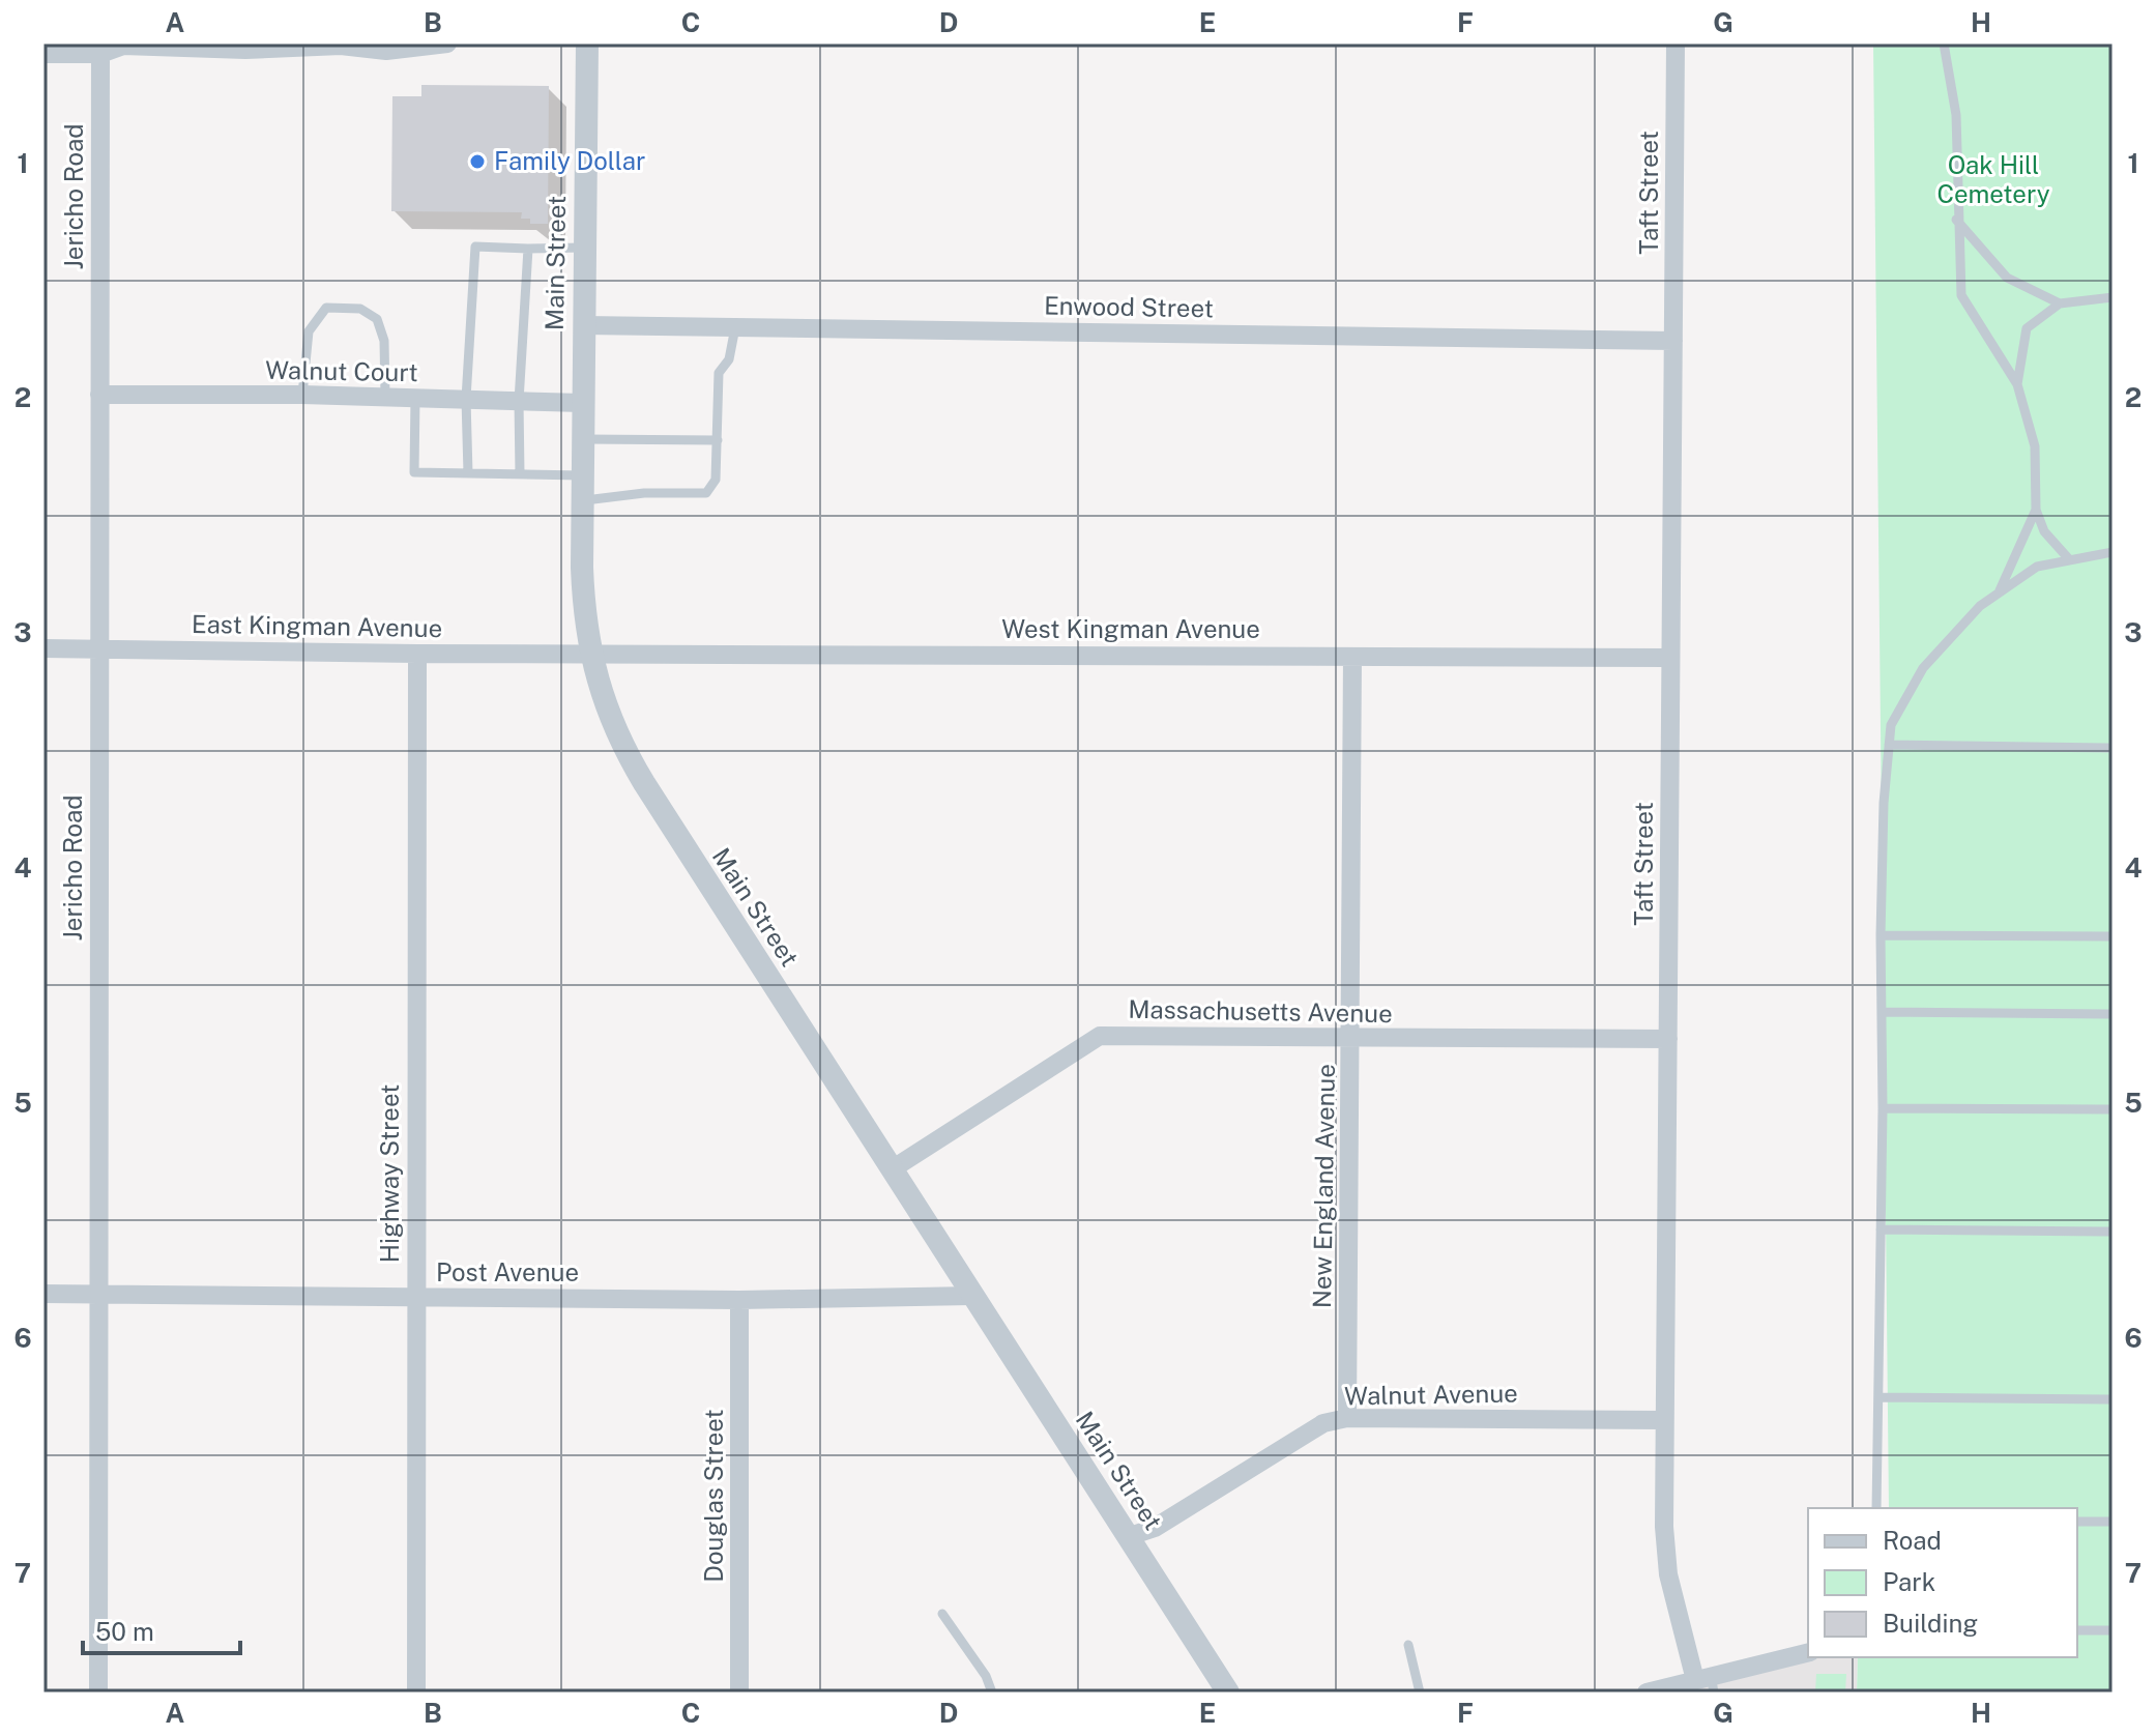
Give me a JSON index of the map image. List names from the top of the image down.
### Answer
{
  "streets": {
    "street": [
      "Taft Street",
      "Jericho Road",
      "Main Street",
      "Enwood Street",
      "Walnut Court",
      "East Kingman Avenue",
      "West Kingman Avenue",
      "Massachusetts Avenue",
      "Highway Street",
      "New England Avenue",
      "Post Avenue",
      "Walnut Avenue",
      "Douglas Street"
    ]
  },
  "crossings": [
    ["Taft Street", "Enwood Street"],
    ["Taft Street", "West Kingman Avenue"],
    ["Taft Street", "Massachusetts Avenue"],
    ["Taft Street", "Walnut Avenue"],
    ["Jericho Road", "Walnut Court"],
    ["Jericho Road", "East Kingman Avenue"],
    ["Jericho Road", "Post Avenue"],
    ["Main Street", "Enwood Street"],
    ["Main Street", "Walnut Court"],
    ["Main Street", "East Kingman Avenue"],
    ["Main Street", "West Kingman Avenue"],
    ["Main Street", "Massachusetts Avenue"],
    ["Main Street", "Post Avenue"],
    ["Main Street", "Walnut Avenue"],
    ["East Kingman Avenue", "West Kingman Avenue"],
    ["East Kingman Avenue", "Highway Street"],
    ["West Kingman Avenue", "New England Avenue"],
    ["Massachusetts Avenue", "New England Avenue"],
    ["Highway Street", "Post Avenue"],
    ["New England Avenue", "Walnut Avenue"],
    ["Post Avenue", "Douglas Street"]
  ],
  "parks": ["Oak Hill Cemetery"],
  "places": ["Family Dollar"],
  "legend": ["Road", "Park", "Building"],
  "scale_bar": "50 m",
  "grid": {
    "columns": [
      "A",
      "B",
      "C",
      "D",
      "E",
      "F",
      "G",
      "H"
    ],
    "rows": [
      "1",
      "2",
      "3",
      "4",
      "5",
      "6",
      "7"
    ]
  }
}
